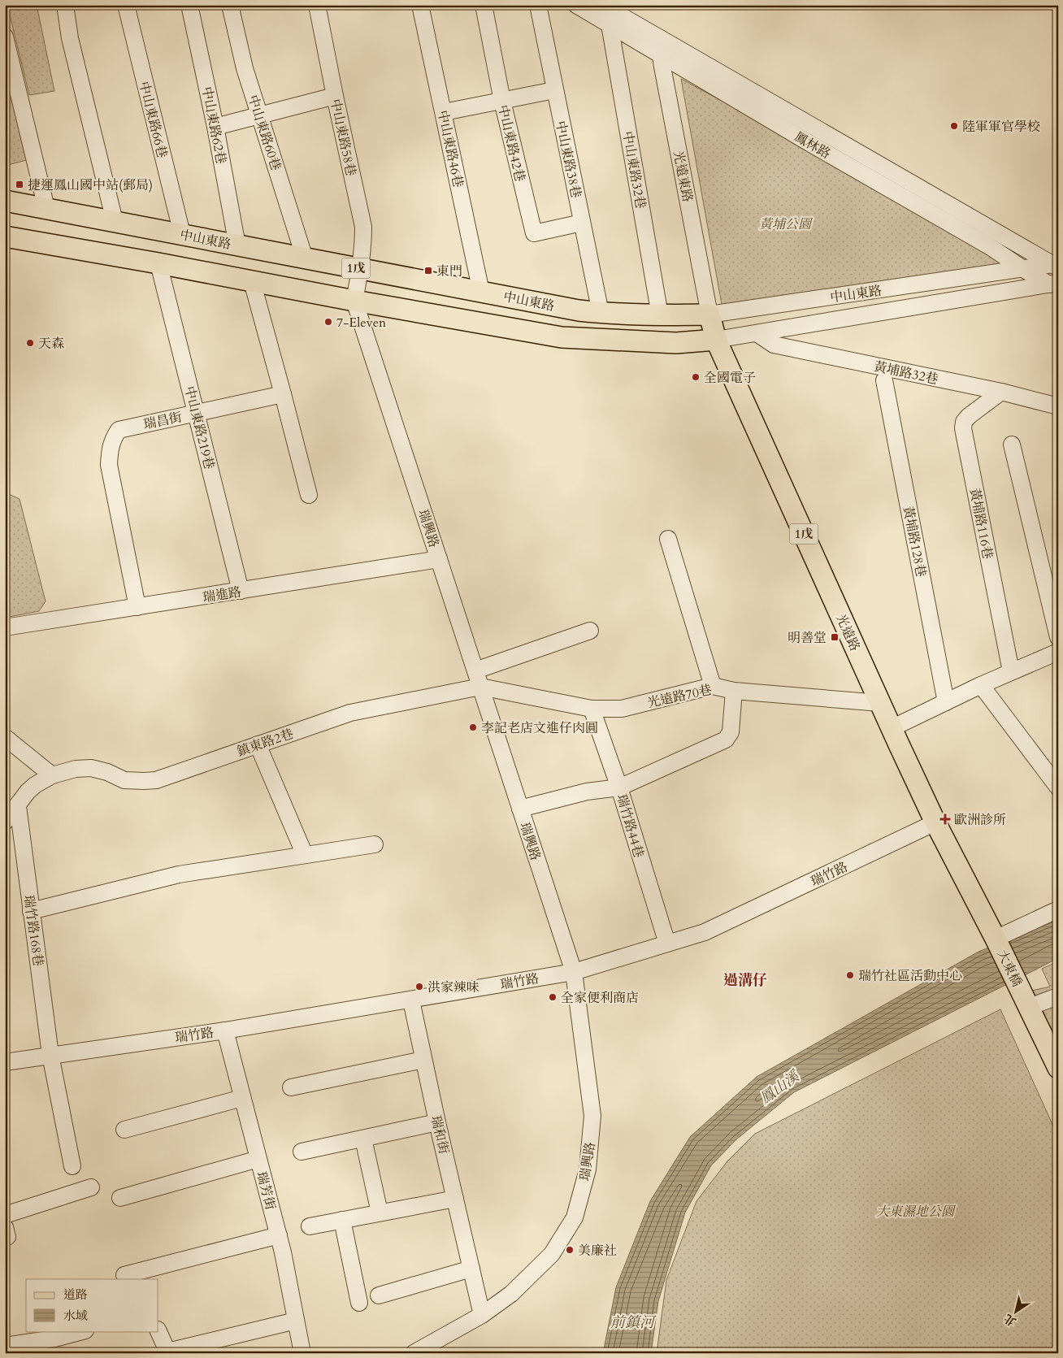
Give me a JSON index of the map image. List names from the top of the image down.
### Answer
{
  "streets": {
    "main road": [
      "中山東路",
      "1戊",
      "光遠路",
      "大東橋"
    ],
    "street": [
      "中山東路66巷",
      "中山東路62巷",
      "中山東路60巷",
      "中山東路58巷",
      "中山東路42巷",
      "鳳林路",
      "中山東路46巷",
      "中山東路38巷",
      "中山東路32巷",
      "光遠東路",
      "黃埔路32巷",
      "瑞昌街",
      "中山東路219巷",
      "黃埔路116巷",
      "瑞興路",
      "黃埔路128巷",
      "瑞進路",
      "光遠路70巷",
      "鎮東路2巷",
      "瑞竹路44巷",
      "瑞竹路",
      "瑞竹路168巷",
      "瑞和街",
      "瑞芳街"
    ]
  },
  "crossings": [
    ["中山東路66巷", "中山東路"],
    ["中山東路62巷", "中山東路"],
    ["中山東路60巷", "中山東路"],
    ["中山東路58巷", "中山東路"],
    ["中山東路58巷", "瑞興路"],
    ["中山東路42巷", "中山東路38巷"],
    ["鳳林路", "中山東路32巷"],
    ["鳳林路", "光遠東路"],
    ["鳳林路", "中山東路"],
    ["中山東路46巷", "中山東路"],
    ["中山東路38巷", "中山東路"],
    ["中山東路32巷", "中山東路"],
    ["光遠東路", "中山東路"],
    ["光遠東路", "光遠路"],
    ["中山東路", "黃埔路32巷"],
    ["中山東路", "中山東路219巷"],
    ["中山東路", "瑞興路"],
    ["中山東路", "光遠路"],
    ["1戊", "大東橋"],
    ["黃埔路32巷", "黃埔路116巷"],
    ["瑞昌街", "中山東路219巷"],
    ["瑞昌街", "瑞進路"],
    ["中山東路219巷", "瑞進路"],
    ["瑞興路", "瑞進路"],
    ["瑞興路", "光遠路70巷"],
    ["瑞興路", "鎮東路2巷"],
    ["瑞興路", "瑞竹路"],
    ["瑞興路", "瑞和街"],
    ["光遠路", "光遠路70巷"],
    ["光遠路", "瑞竹路"],
    ["光遠路", "大東橋"],
    ["光遠路70巷", "鎮東路2巷"],
    ["光遠路70巷", "瑞竹路44巷"],
    ["鎮東路2巷", "瑞竹路168巷"],
    ["瑞竹路44巷", "瑞竹路"],
    ["瑞竹路", "瑞竹路168巷"],
    ["瑞竹路", "瑞和街"],
    ["瑞竹路", "瑞芳街"]
  ],
  "districts": ["過溝仔"],
  "water": ["鳳山溪", "前鎮河"],
  "parks": ["黃埔公園", "大東濕地公園"],
  "places": {
    "other": [
      "陸軍軍官學校",
      "7-Eleven",
      "天森",
      "全國電子",
      "李記老店文進仔肉圓",
      "瑞竹社區活動中心",
      "洪家辣味",
      "全家便利商店",
      "美廉社"
    ],
    "transit": ["捷運鳳山國中站(郵局)", "東門", "明善堂"],
    "health": ["歐洲診所"]
  },
  "legend": ["道路", "水域"],
  "north": "bottom left"
}
